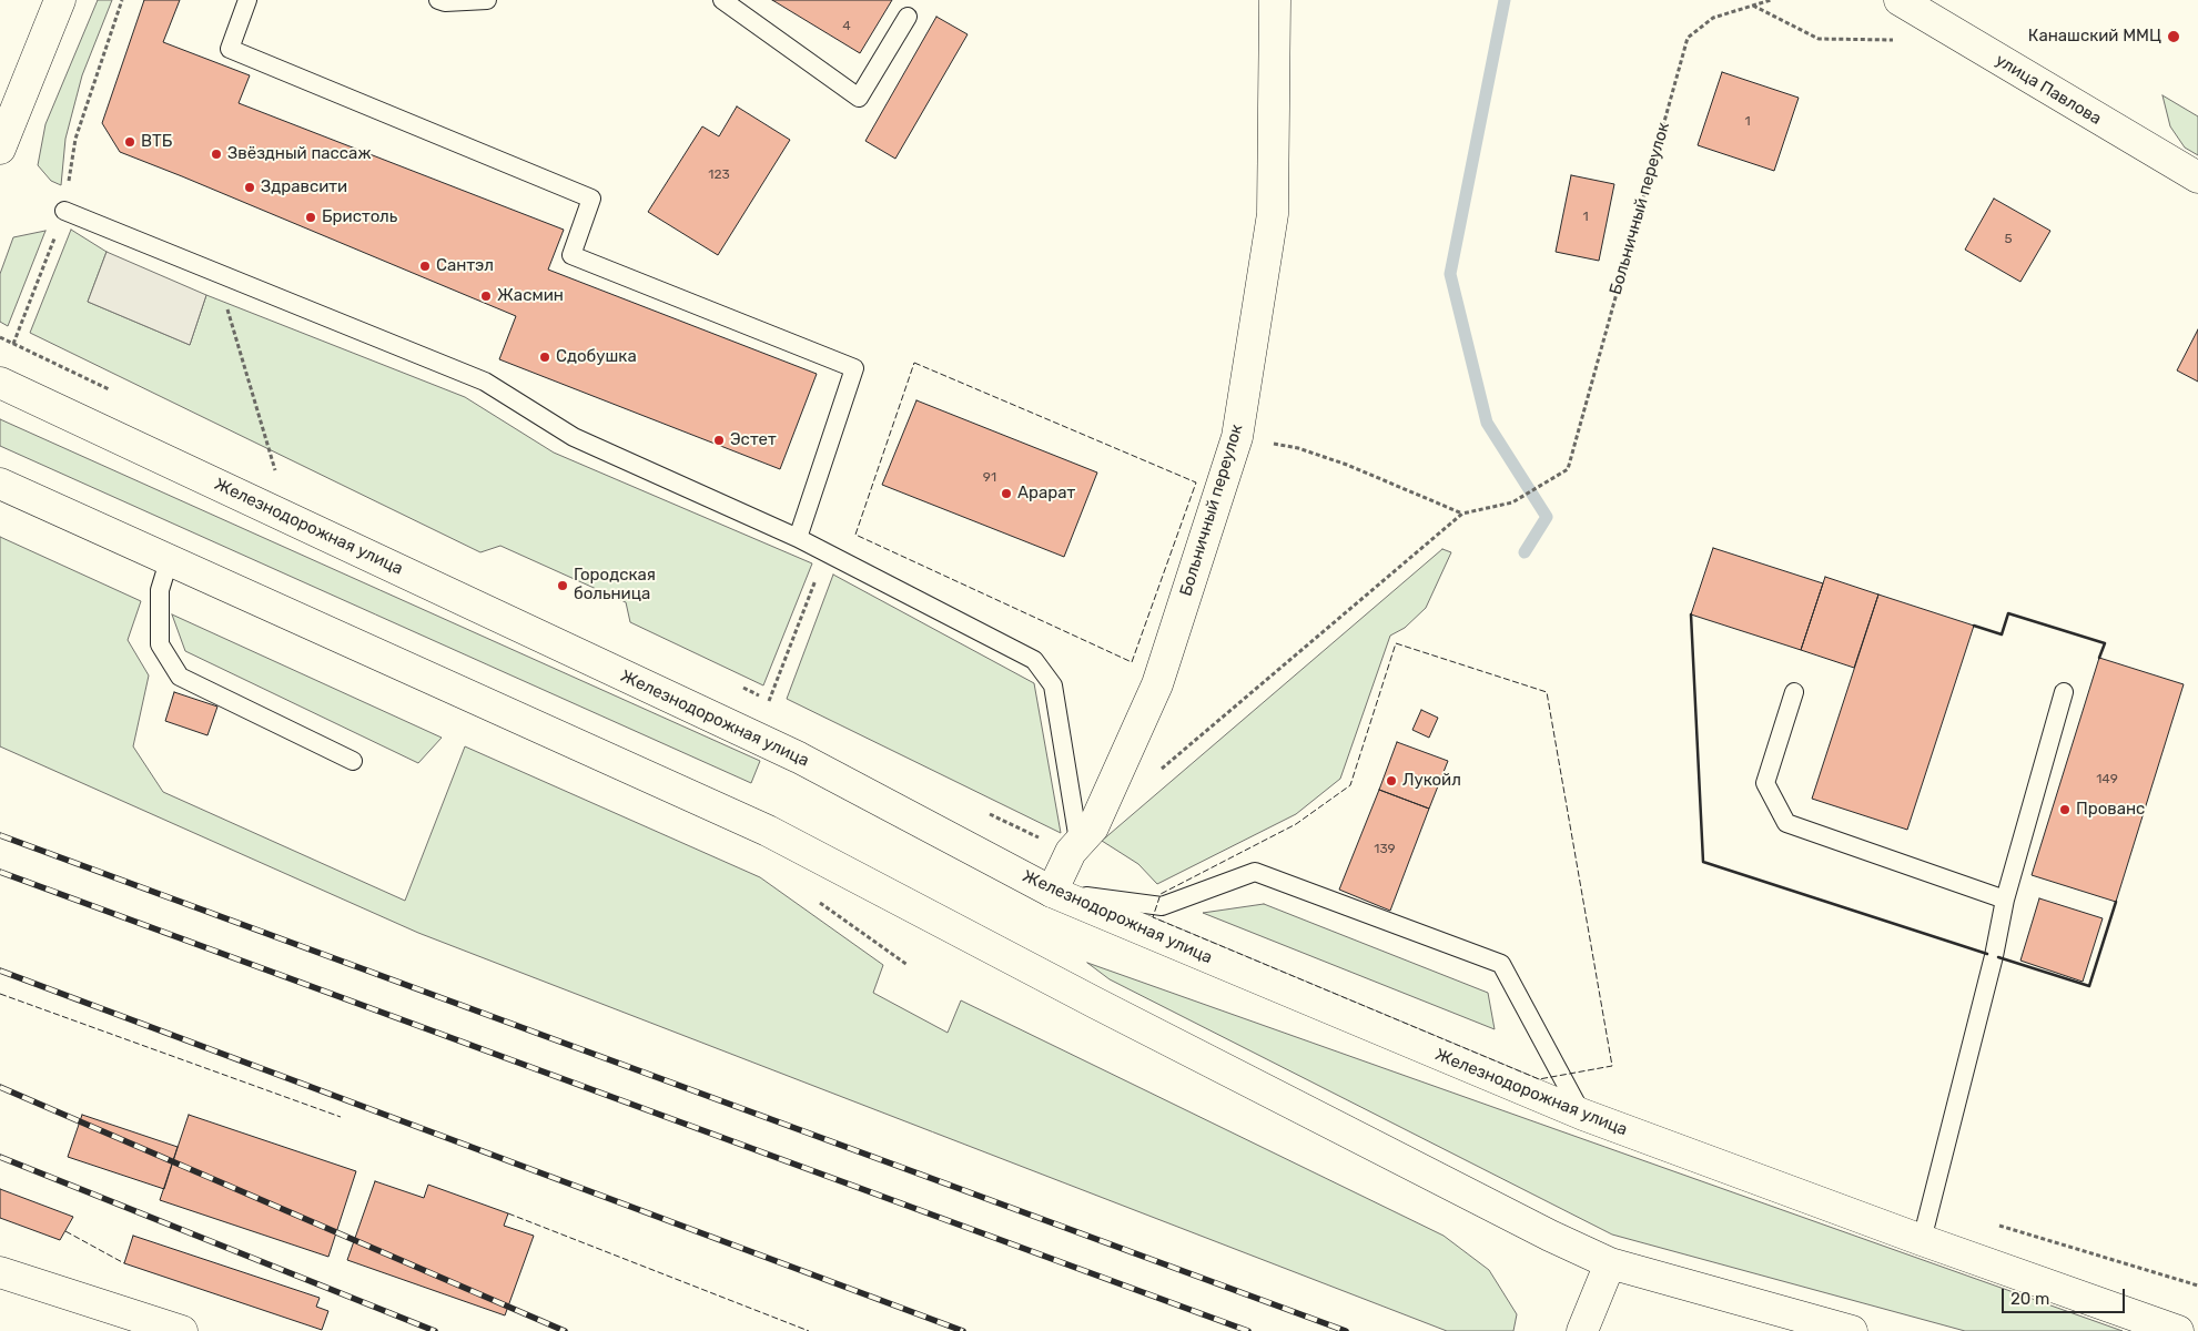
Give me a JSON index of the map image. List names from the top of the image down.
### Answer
{
  "streets": {
    "main road": ["улица Павлова", "Больничный переулок", "Железнодорожная улица"]
  },
  "crossings": [
    ["Больничный переулок", "Железнодорожная улица"]
  ],
  "places": [
    "Канашский ММЦ",
    "ВТБ",
    "Звёздный пассаж",
    "Здравсити",
    "Бристоль",
    "Сантэл",
    "Жасмин",
    "Сдобушка",
    "Эстет",
    "Арарат",
    "Городская больница",
    "Лукойл",
    "Прованс"
  ],
  "house_numbers": [
    "4",
    "1",
    "123",
    "1",
    "5",
    "91",
    "149",
    "139"
  ],
  "scale_bar": "20 m"
}
